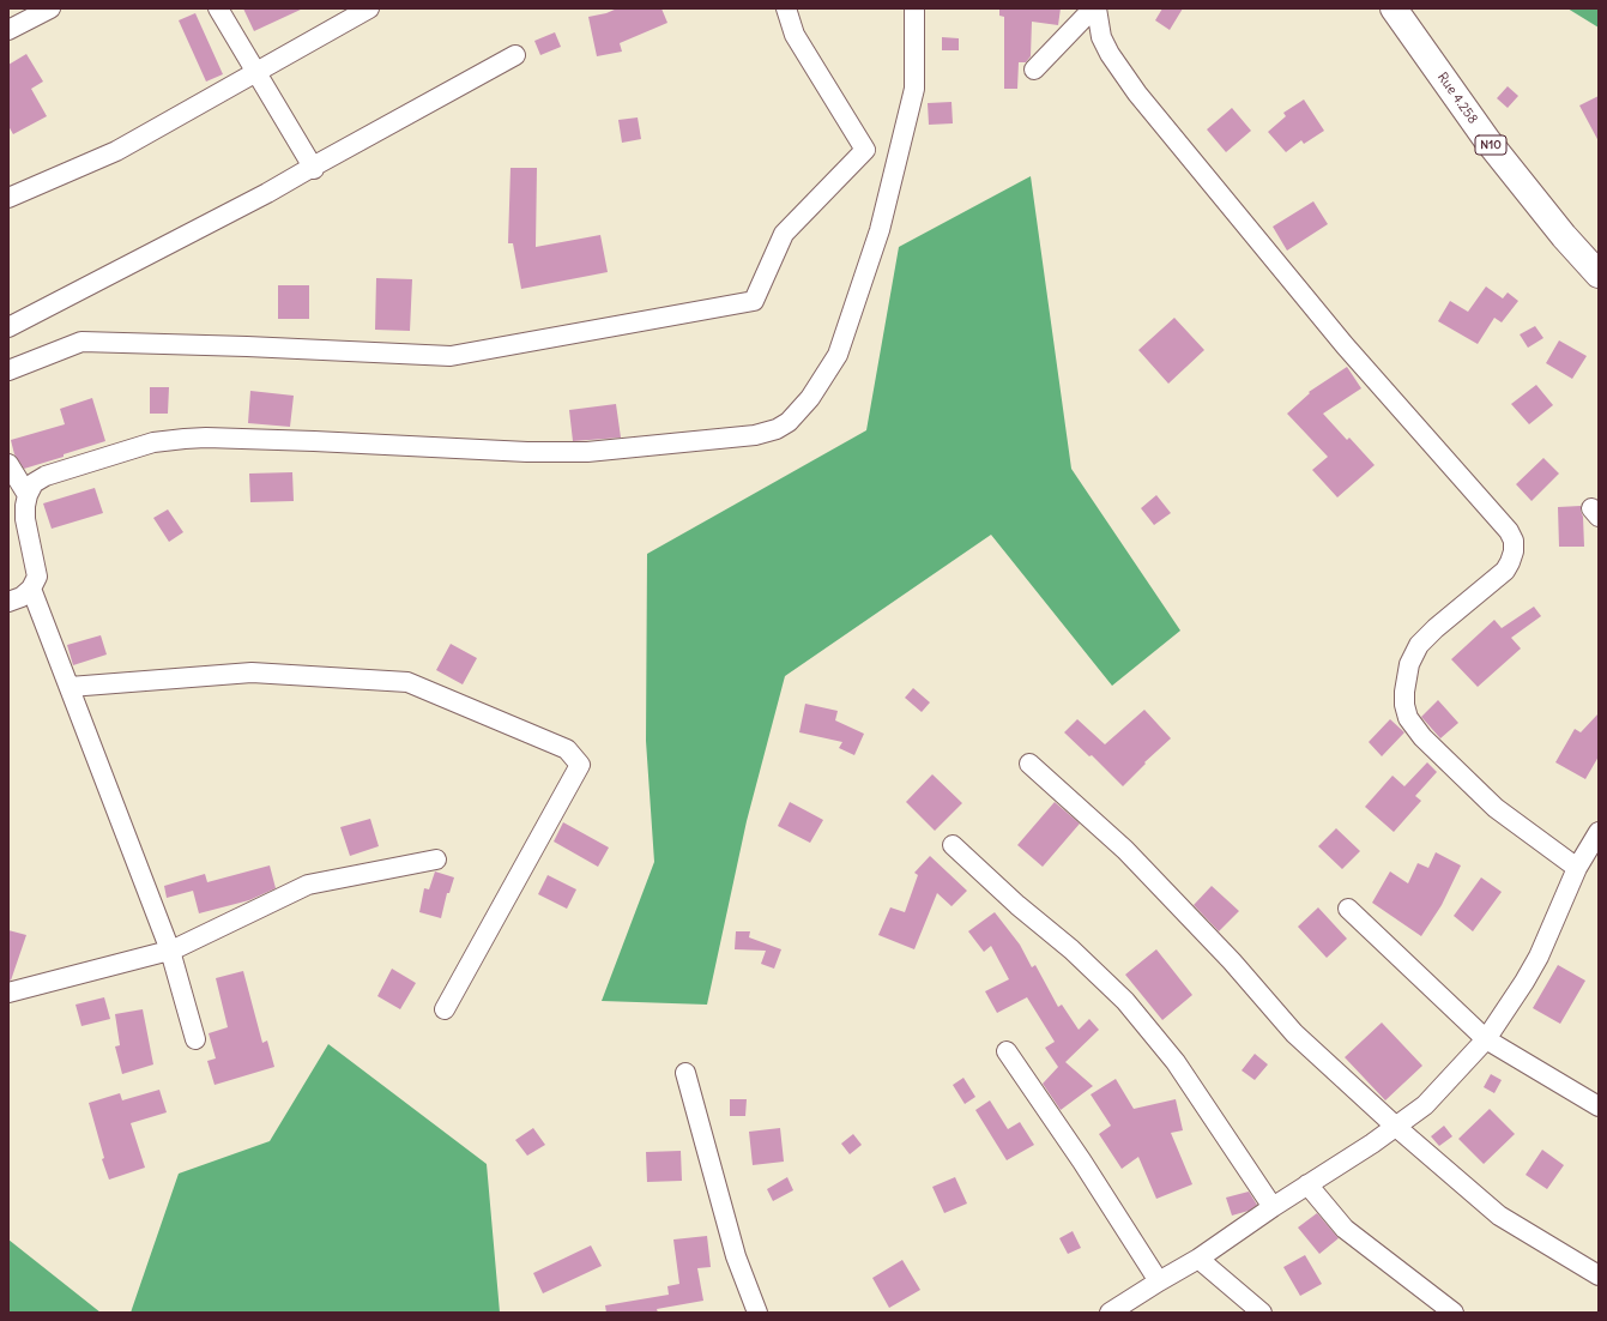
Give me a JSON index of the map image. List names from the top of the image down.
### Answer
{
  "streets": {
    "highway": ["Rue 4.258", "N10"]
  }
}
